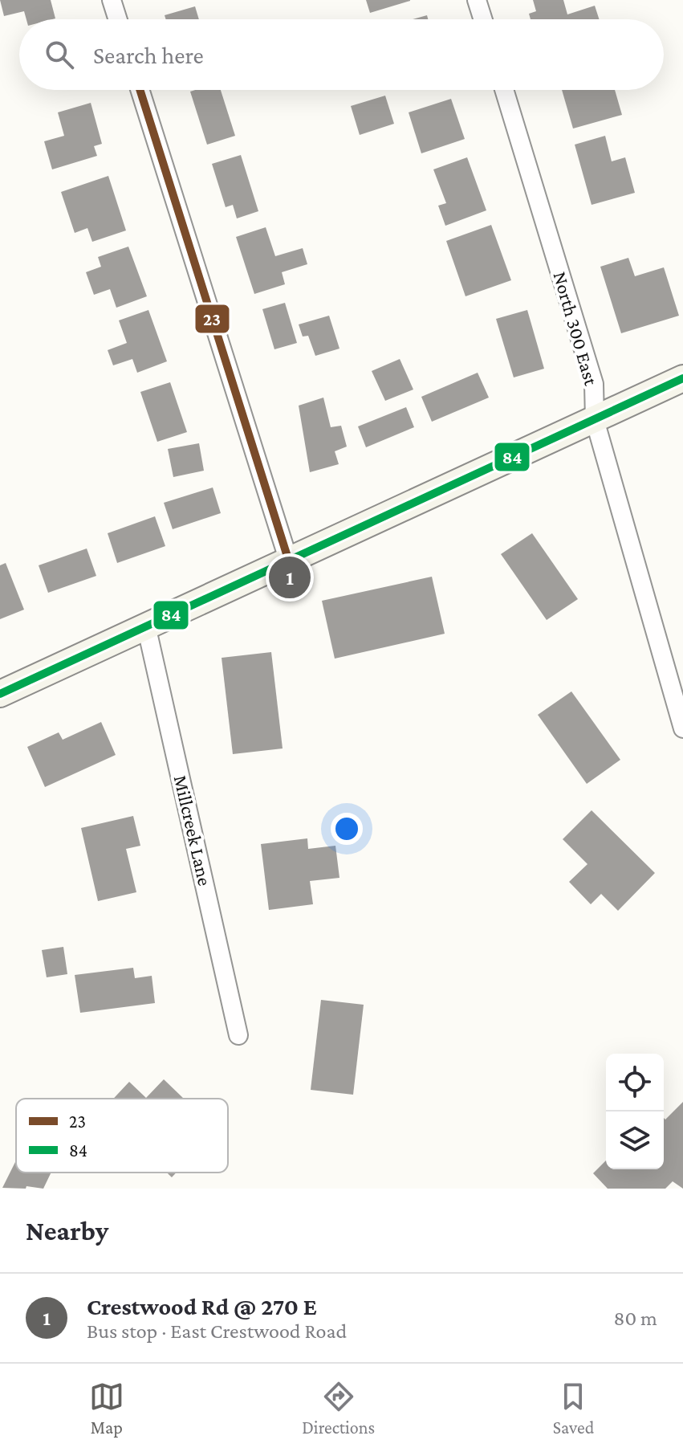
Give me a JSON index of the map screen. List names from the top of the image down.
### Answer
{
  "streets": {
    "street": ["North 300 East", "Millcreek Lane"]
  },
  "lines": ["transit line 23", "transit line 84"],
  "legend": ["23", "84"],
  "page": {
    "search": "Search here",
    "pins": "1",
    "heading": "Nearby",
    "list": [
      {
        "mark": "1",
        "name": "Crestwood Rd @ 270 E",
        "note": "Bus stop · East Crestwood Road",
        "value": "80 m"
      }
    ],
    "nav": ["Map", "Directions", "Saved"]
  }
}
